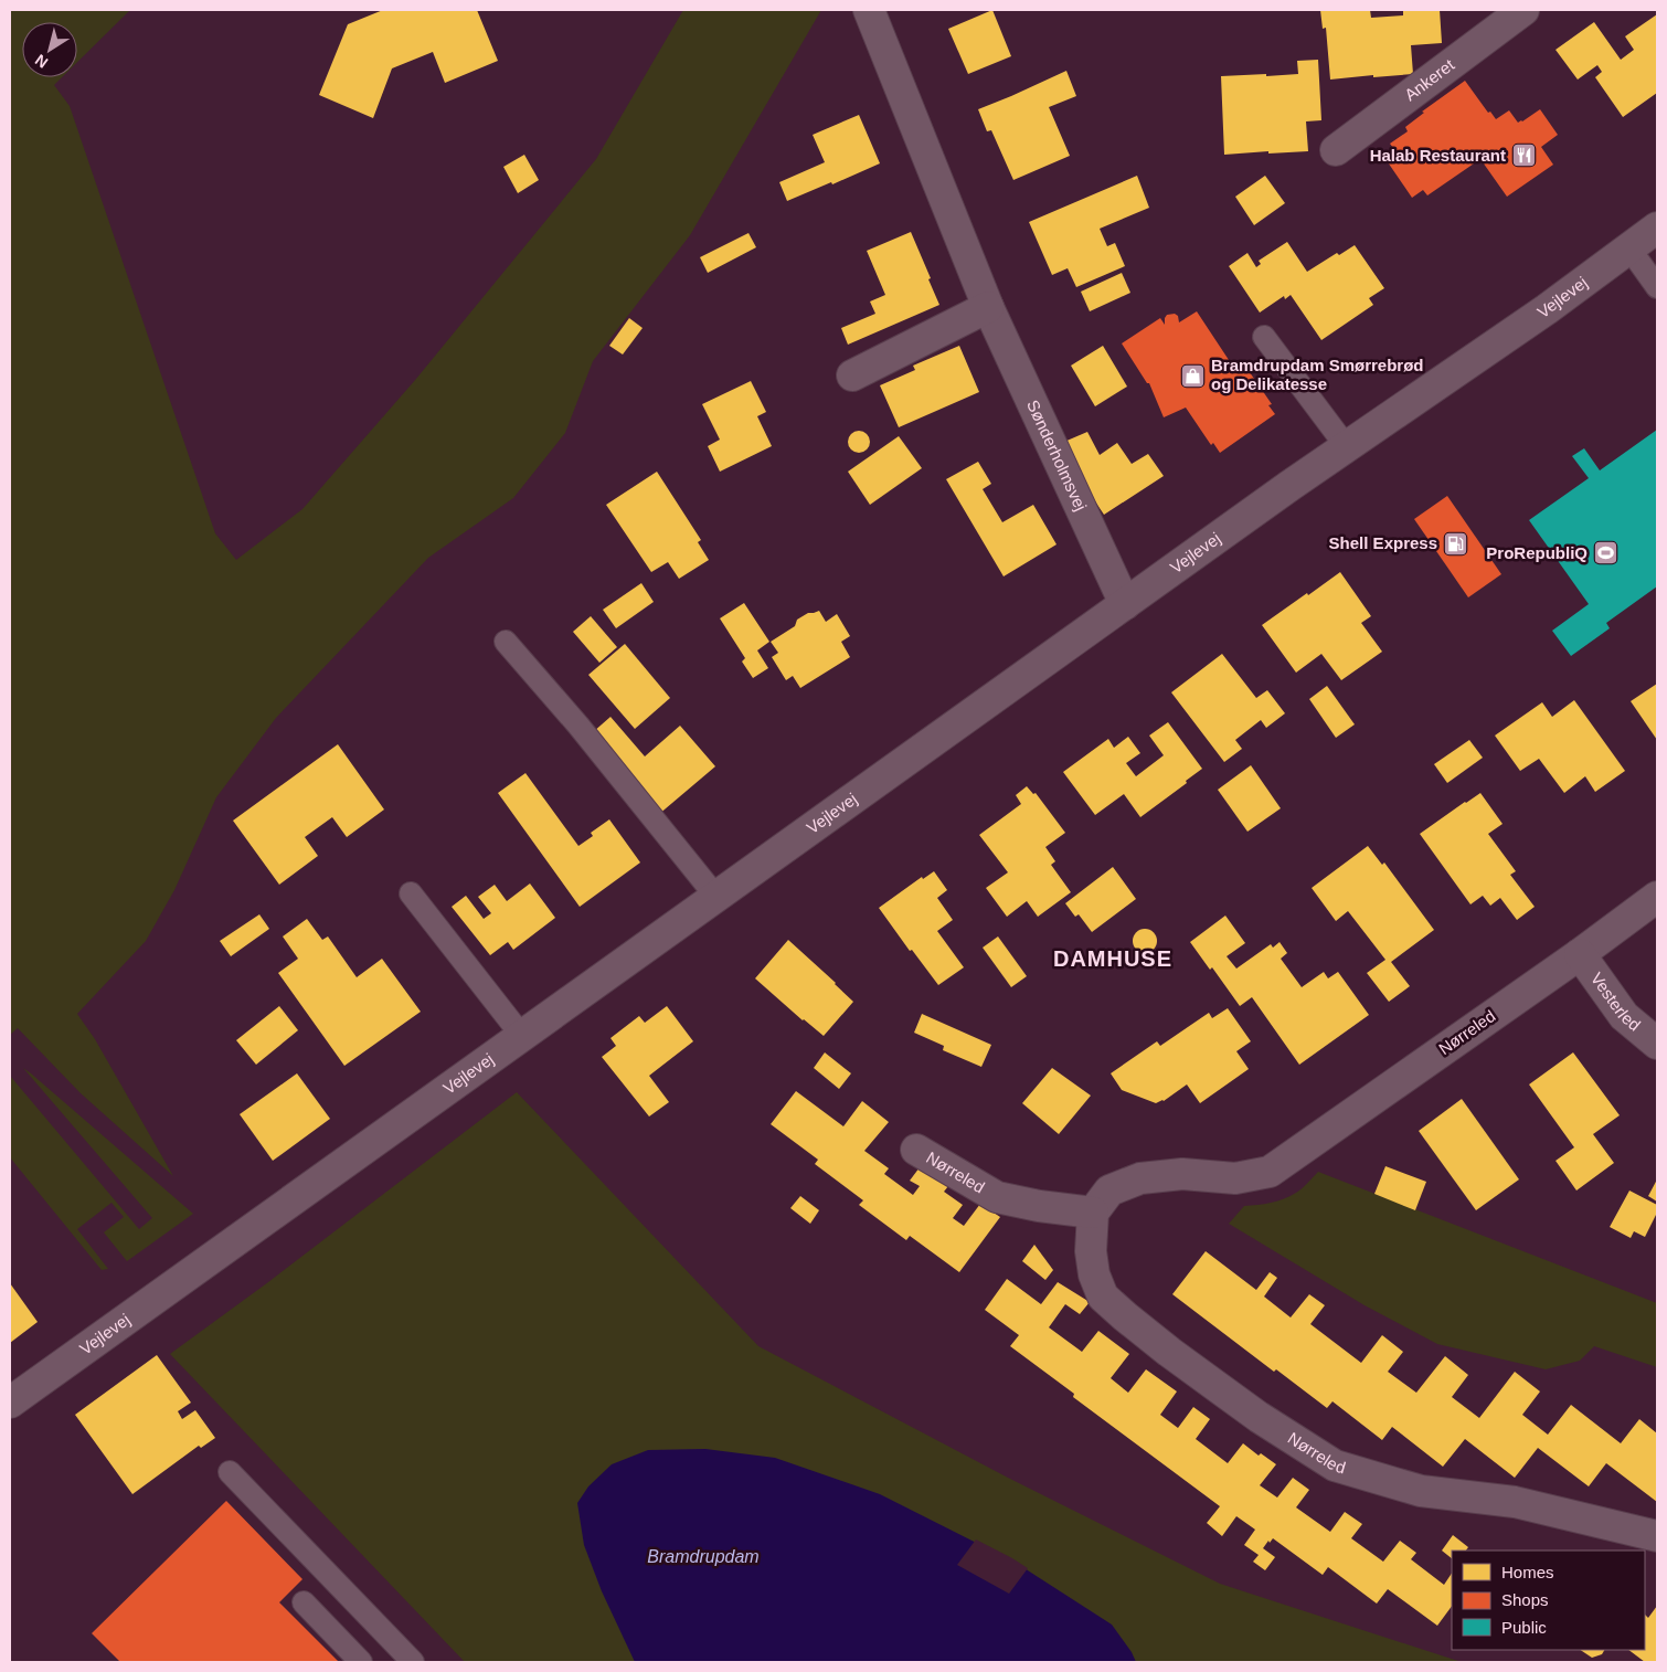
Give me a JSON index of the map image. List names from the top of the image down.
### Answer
{
  "streets": {
    "street": [
      "Ankeret",
      "Vejlevej",
      "Sønderholmsvej",
      "Vesterled",
      "Nørreled"
    ]
  },
  "crossings": [
    ["Vejlevej", "Sønderholmsvej"],
    ["Vesterled", "Nørreled"]
  ],
  "districts": ["DAMHUSE"],
  "water": ["Bramdrupdam"],
  "places": {
    "restaurant": ["Halab Restaurant"],
    "shop": ["Bramdrupdam Smørrebrød og Delikatesse"],
    "fuel station": ["Shell Express"],
    "sports": ["ProRepubliQ"]
  },
  "legend": ["Homes", "Shops", "Public"],
  "north": "bottom left"
}
